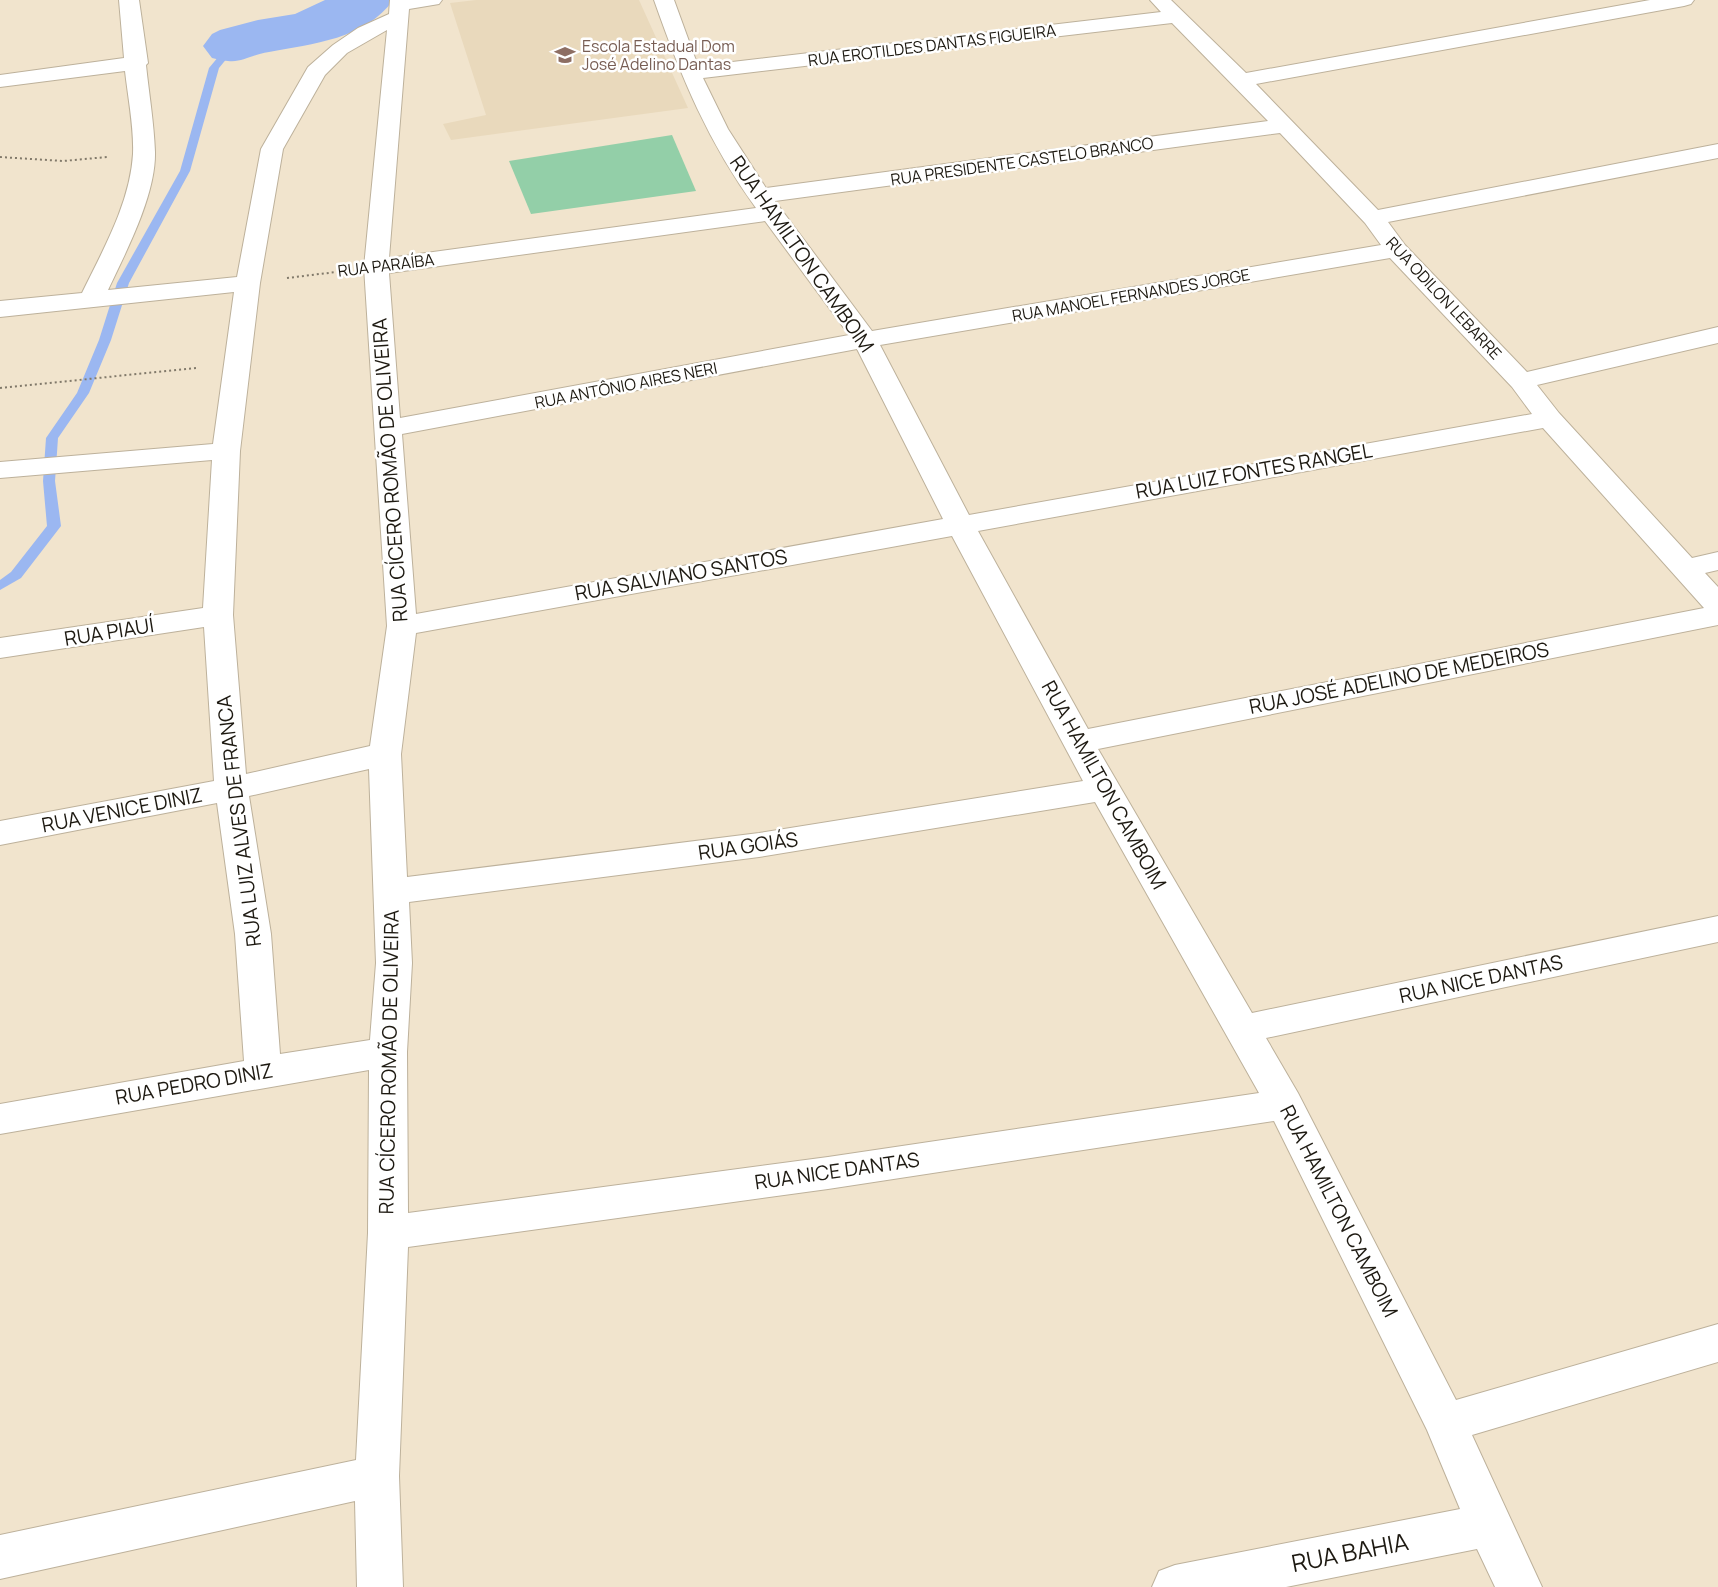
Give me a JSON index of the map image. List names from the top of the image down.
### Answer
{
  "streets": {
    "street": [
      "RUA EROTILDES DANTAS FIGUEIRA",
      "RUA PRESIDENTE CASTELO BRANCO",
      "RUA HAMILTON CAMBOIM",
      "RUA PARAÍBA",
      "RUA MANOEL FERNANDES JORGE",
      "RUA ODILON LEBARRE",
      "RUA ANTÔNIO AIRES NERI",
      "RUA CÍCERO ROMÃO DE OLIVEIRA",
      "RUA LUIZ FONTES RANGEL",
      "RUA SALVIANO SANTOS",
      "RUA PIAUÍ",
      "RUA JOSÉ ADELINO DE MEDEIROS",
      "RUA VENICE DINIZ",
      "RUA LUIZ ALVES DE FRANCA",
      "RUA GOIÁS",
      "RUA NICE DANTAS",
      "RUA PEDRO DINIZ",
      "RUA BAHIA"
    ]
  },
  "crossings": [
    ["RUA EROTILDES DANTAS FIGUEIRA", "RUA HAMILTON CAMBOIM"],
    ["RUA EROTILDES DANTAS FIGUEIRA", "RUA ODILON LEBARRE"],
    ["RUA PRESIDENTE CASTELO BRANCO", "RUA HAMILTON CAMBOIM"],
    ["RUA PRESIDENTE CASTELO BRANCO", "RUA PARAÍBA"],
    ["RUA PRESIDENTE CASTELO BRANCO", "RUA ODILON LEBARRE"],
    ["RUA HAMILTON CAMBOIM", "RUA PARAÍBA"],
    ["RUA HAMILTON CAMBOIM", "RUA MANOEL FERNANDES JORGE"],
    ["RUA HAMILTON CAMBOIM", "RUA ANTÔNIO AIRES NERI"],
    ["RUA HAMILTON CAMBOIM", "RUA LUIZ FONTES RANGEL"],
    ["RUA HAMILTON CAMBOIM", "RUA SALVIANO SANTOS"],
    ["RUA HAMILTON CAMBOIM", "RUA JOSÉ ADELINO DE MEDEIROS"],
    ["RUA HAMILTON CAMBOIM", "RUA GOIÁS"],
    ["RUA HAMILTON CAMBOIM", "RUA NICE DANTAS"],
    ["RUA HAMILTON CAMBOIM", "RUA BAHIA"],
    ["RUA PARAÍBA", "RUA CÍCERO ROMÃO DE OLIVEIRA"],
    ["RUA PARAÍBA", "RUA LUIZ ALVES DE FRANCA"],
    ["RUA MANOEL FERNANDES JORGE", "RUA ODILON LEBARRE"],
    ["RUA MANOEL FERNANDES JORGE", "RUA ANTÔNIO AIRES NERI"],
    ["RUA ODILON LEBARRE", "RUA LUIZ FONTES RANGEL"],
    ["RUA ANTÔNIO AIRES NERI", "RUA CÍCERO ROMÃO DE OLIVEIRA"],
    ["RUA CÍCERO ROMÃO DE OLIVEIRA", "RUA SALVIANO SANTOS"],
    ["RUA CÍCERO ROMÃO DE OLIVEIRA", "RUA VENICE DINIZ"],
    ["RUA CÍCERO ROMÃO DE OLIVEIRA", "RUA LUIZ ALVES DE FRANCA"],
    ["RUA CÍCERO ROMÃO DE OLIVEIRA", "RUA GOIÁS"],
    ["RUA CÍCERO ROMÃO DE OLIVEIRA", "RUA NICE DANTAS"],
    ["RUA CÍCERO ROMÃO DE OLIVEIRA", "RUA PEDRO DINIZ"],
    ["RUA LUIZ FONTES RANGEL", "RUA SALVIANO SANTOS"],
    ["RUA PIAUÍ", "RUA LUIZ ALVES DE FRANCA"],
    ["RUA VENICE DINIZ", "RUA LUIZ ALVES DE FRANCA"],
    ["RUA LUIZ ALVES DE FRANCA", "RUA PEDRO DINIZ"]
  ],
  "places": {
    "school or university": ["Escola Estadual Dom José Adelino Dantas"]
  }
}
